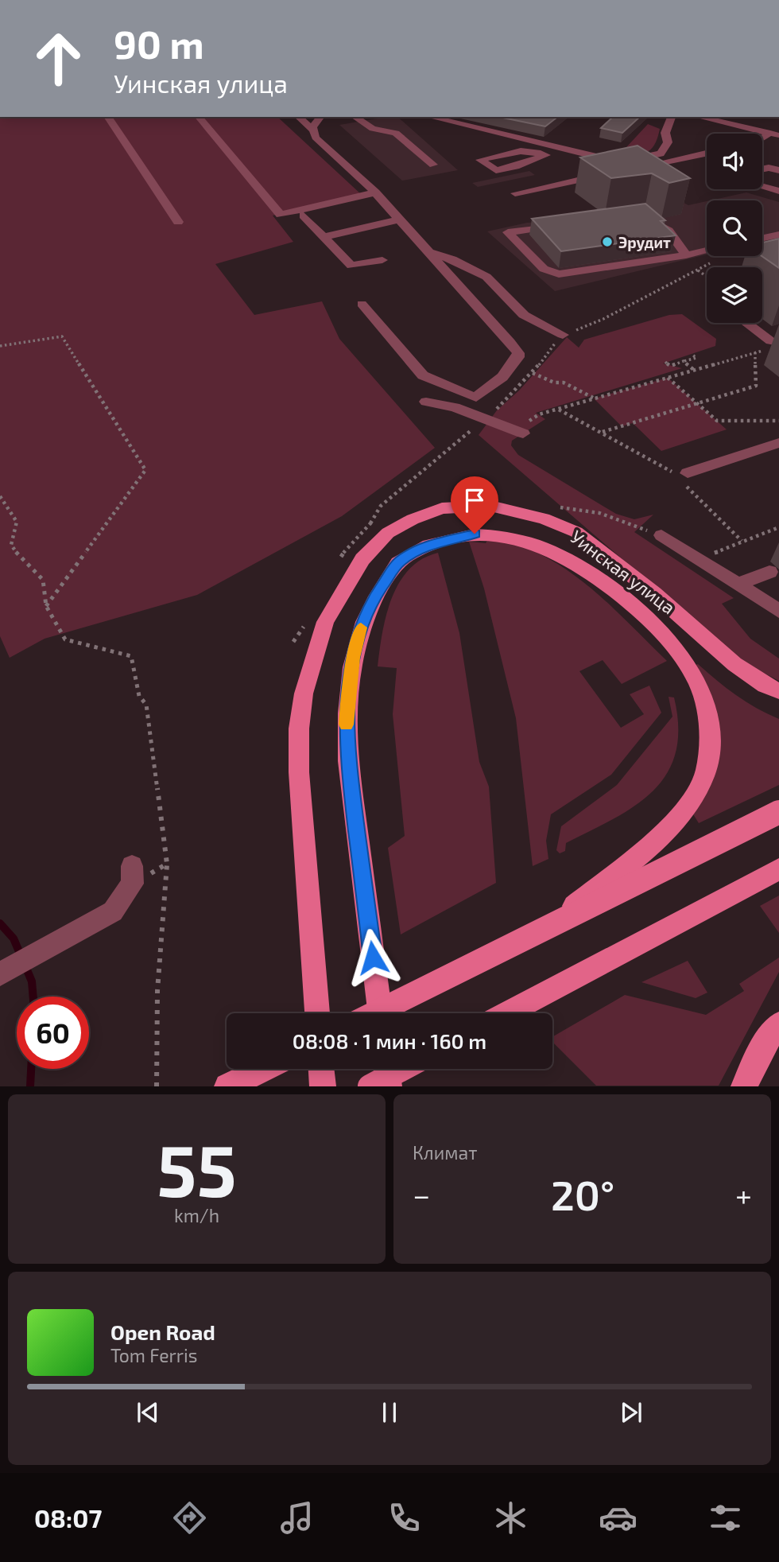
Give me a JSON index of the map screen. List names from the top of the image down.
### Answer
{
  "streets": {
    "main road": ["Уинская улица"]
  },
  "places": ["Эрудит"],
  "page": {
    "turn": ["90 m", "Уинская улица"],
    "limit": "60",
    "trip": "08:08 · 1 мин · 160 m",
    "tile": [
      ["55", "km/h"],
      "Климат"
    ],
    "heat": ["−", "20°", "+"],
    "song": ["Open Road", "Tom Ferris"],
    "tabs": "08:07"
  }
}
